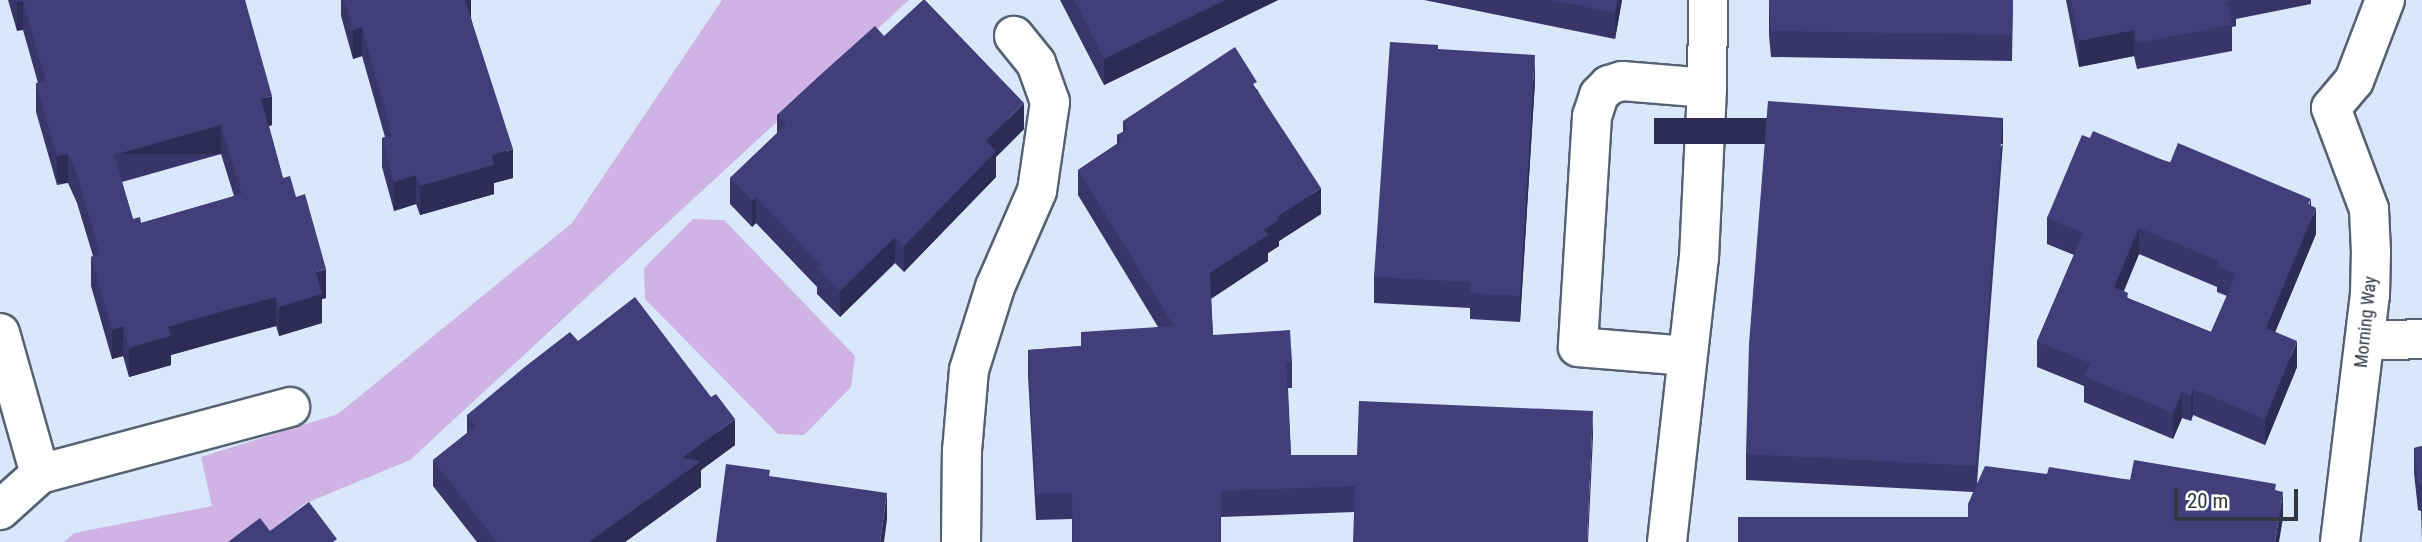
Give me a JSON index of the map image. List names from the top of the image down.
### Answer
{
  "streets": {
    "street": ["Morning Way"]
  },
  "scale_bar": "20 m"
}
